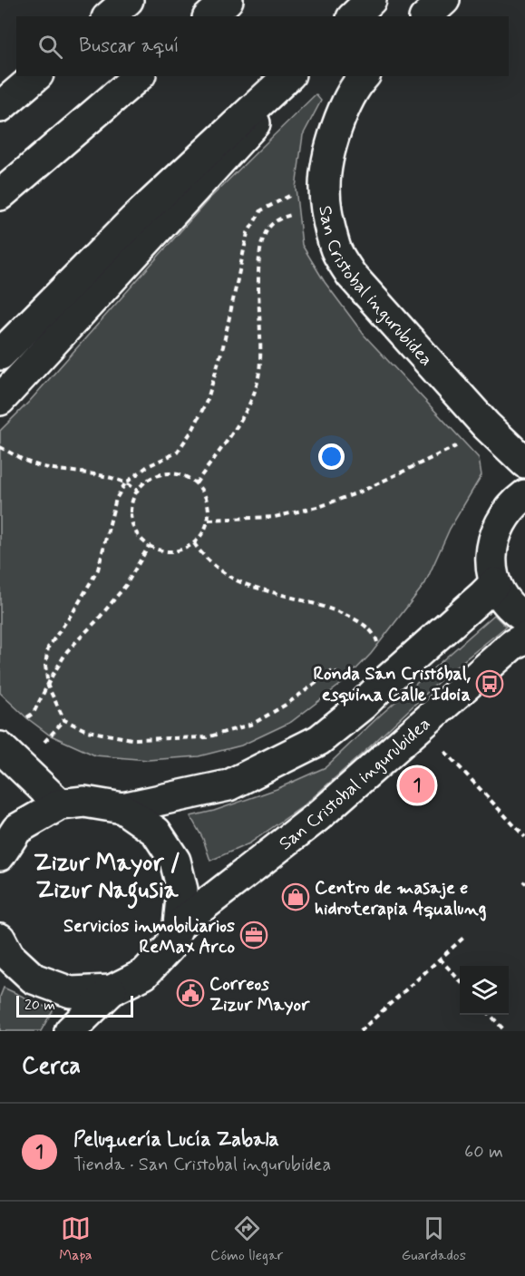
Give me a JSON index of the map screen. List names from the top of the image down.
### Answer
{
  "streets": {
    "main road": ["San Cristobal ingurubidea"]
  },
  "districts": ["Zizur Mayor / Zizur Nagusia"],
  "places": {
    "bus stop": ["Ronda San Cristóbal, esquina Calle Idoia"],
    "shop": ["Centro de masaje e hidroterapia Aqualung"],
    "office": ["Servicios inmobiliarios ReMax Arco"],
    "public building": ["Correos Zizur Mayor"]
  },
  "scale_bar": "20 m",
  "page": {
    "search": "Buscar aquí",
    "pins": "1",
    "scale": "20 m",
    "heading": "Cerca",
    "list": [
      {
        "mark": "1",
        "name": "Peluquería Lucía Zabala",
        "note": "Tienda · San Cristobal ingurubidea",
        "value": "60 m"
      }
    ],
    "nav": ["Mapa", "Cómo llegar", "Guardados"]
  }
}
